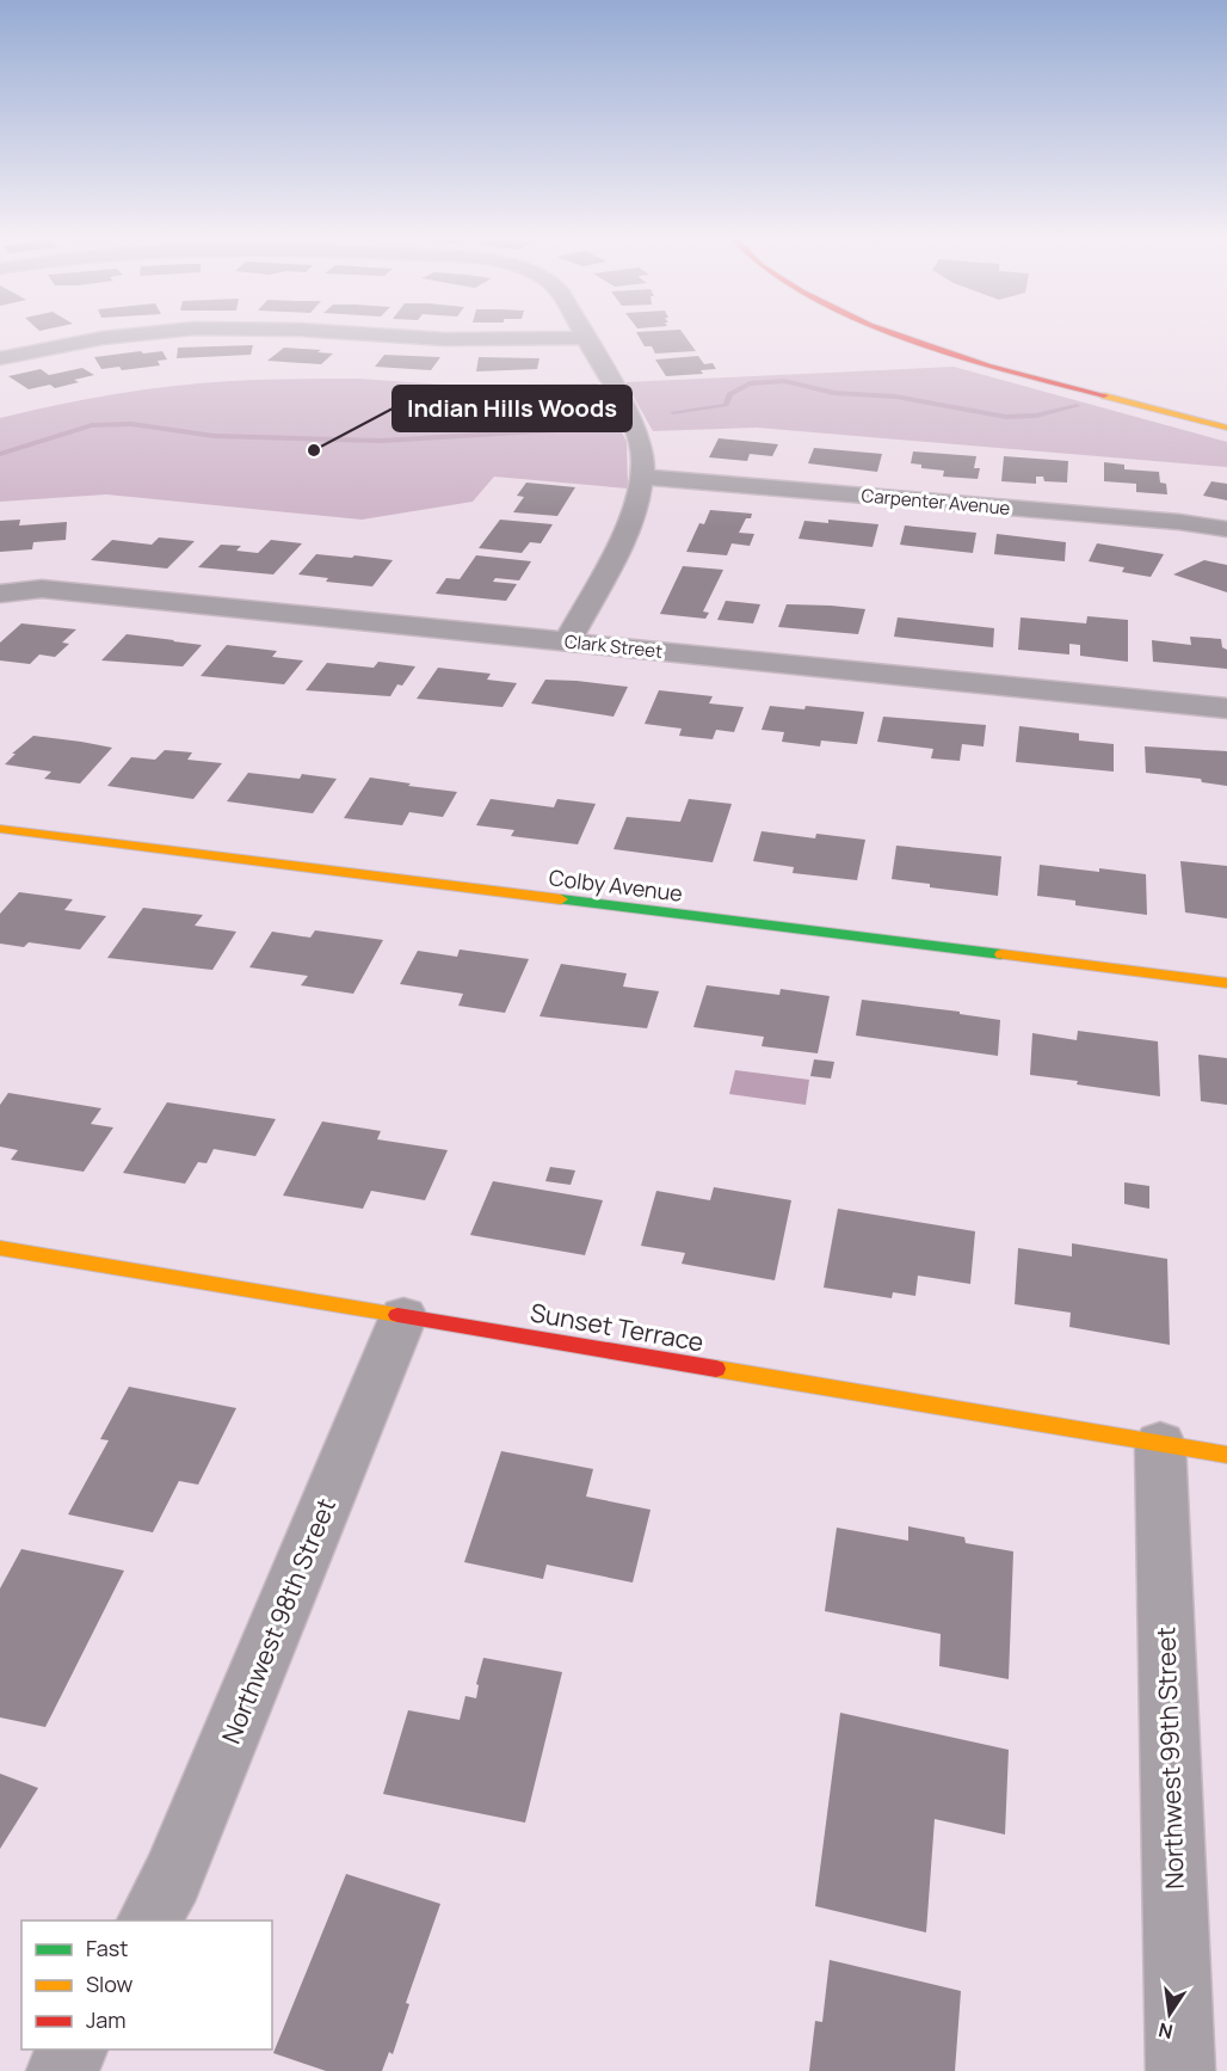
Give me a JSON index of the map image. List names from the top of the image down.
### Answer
{
  "streets": {
    "street": [
      "Carpenter Avenue",
      "Clark Street",
      "Colby Avenue",
      "Sunset Terrace",
      "Northwest 98th Street",
      "Northwest 99th Street"
    ]
  },
  "crossings": [
    ["Sunset Terrace", "Northwest 98th Street"],
    ["Sunset Terrace", "Northwest 99th Street"]
  ],
  "places": ["Indian Hills Woods"],
  "legend": ["Fast", "Slow", "Jam"],
  "north": "bottom"
}
